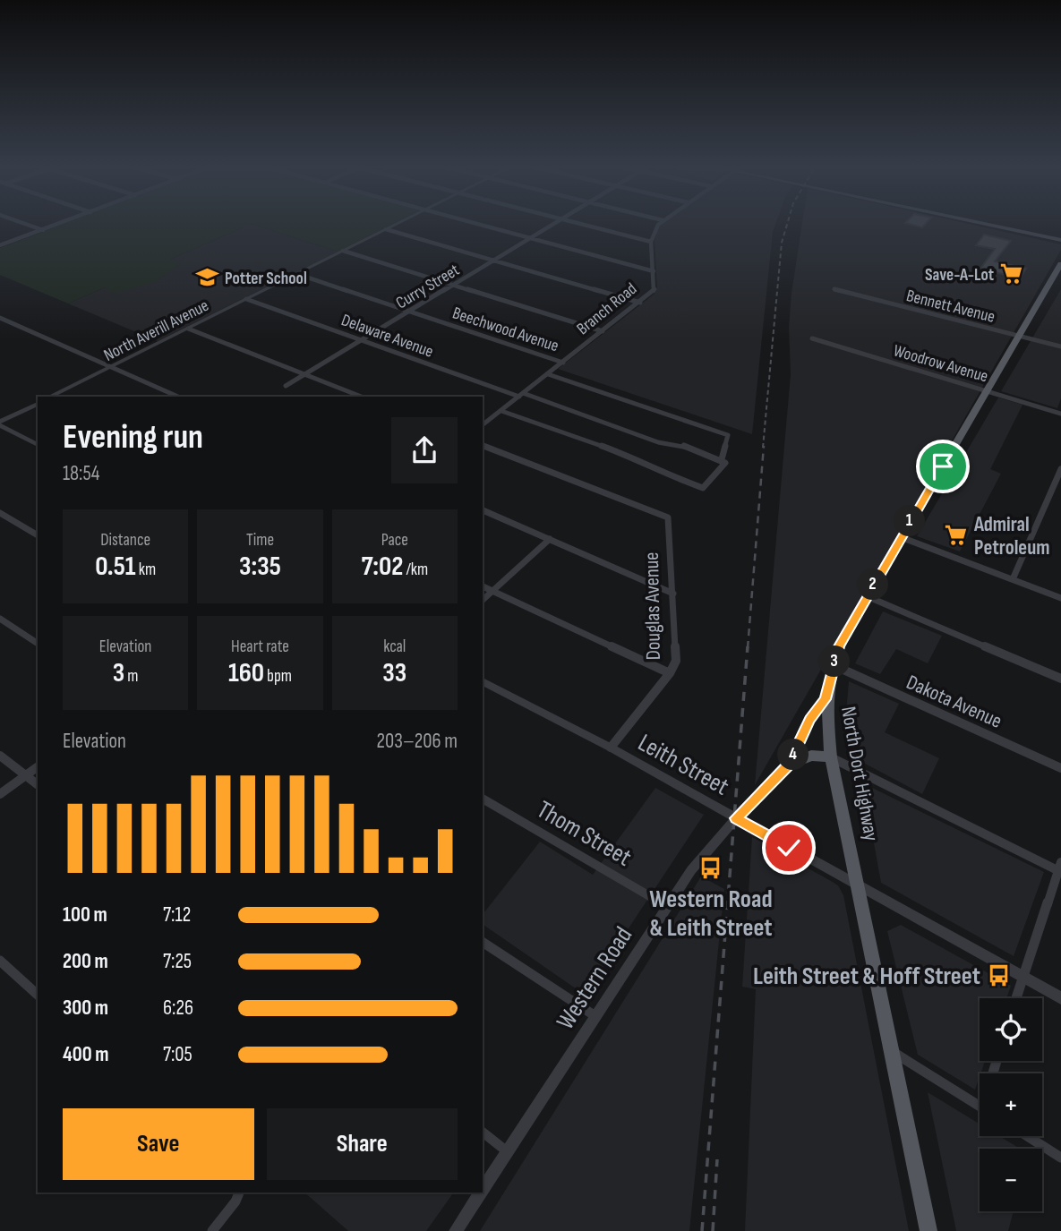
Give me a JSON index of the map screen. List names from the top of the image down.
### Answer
{
  "streets": {
    "main road": ["North Dort Highway"],
    "street": [
      "Curry Street",
      "Bennett Avenue",
      "Branch Road",
      "Beechwood Avenue",
      "North Averill Avenue",
      "Delaware Avenue",
      "Woodrow Avenue",
      "Douglas Avenue",
      "Dakota Avenue",
      "Leith Street",
      "Thom Street",
      "Western Road"
    ]
  },
  "crossings": [
    ["Curry Street", "Beechwood Avenue"],
    ["Curry Street", "Delaware Avenue"],
    ["Bennett Avenue", "North Dort Highway"],
    ["Branch Road", "Beechwood Avenue"],
    ["Branch Road", "Delaware Avenue"],
    ["Beechwood Avenue", "North Averill Avenue"],
    ["North Averill Avenue", "Delaware Avenue"],
    ["Woodrow Avenue", "North Dort Highway"],
    ["Douglas Avenue", "Leith Street"],
    ["Dakota Avenue", "North Dort Highway"],
    ["Leith Street", "North Dort Highway"],
    ["Leith Street", "Western Road"],
    ["Thom Street", "Western Road"]
  ],
  "places": {
    "supermarket": ["Save-A-Lot", "Admiral Petroleum"],
    "school or university": ["Potter School"],
    "bus stop": ["Western Road & Leith Street", "Leith Street & Hoff Street"]
  },
  "page": {
    "heading": ["Evening run", "18:54"],
    "stats": [
      ["Distance", "0.51 km"],
      ["Time", "3:35"],
      ["Pace", "7:02 /km"],
      ["Elevation", "3 m"],
      ["Heart rate", "160 bpm"],
      ["kcal", "33"]
    ],
    "pins": [
      "1",
      "2",
      "3",
      "4"
    ],
    "chart": ["Elevation", "203–206 m"],
    "list": [
      {
        "name": "100 m",
        "note": "7:12"
      },
      {
        "name": "200 m",
        "note": "7:25"
      },
      {
        "name": "300 m",
        "note": "6:26"
      },
      {
        "name": "400 m",
        "note": "7:05"
      }
    ],
    "map_buttons": ["+", "−"],
    "buttons": ["Save", "Share"]
  }
}
